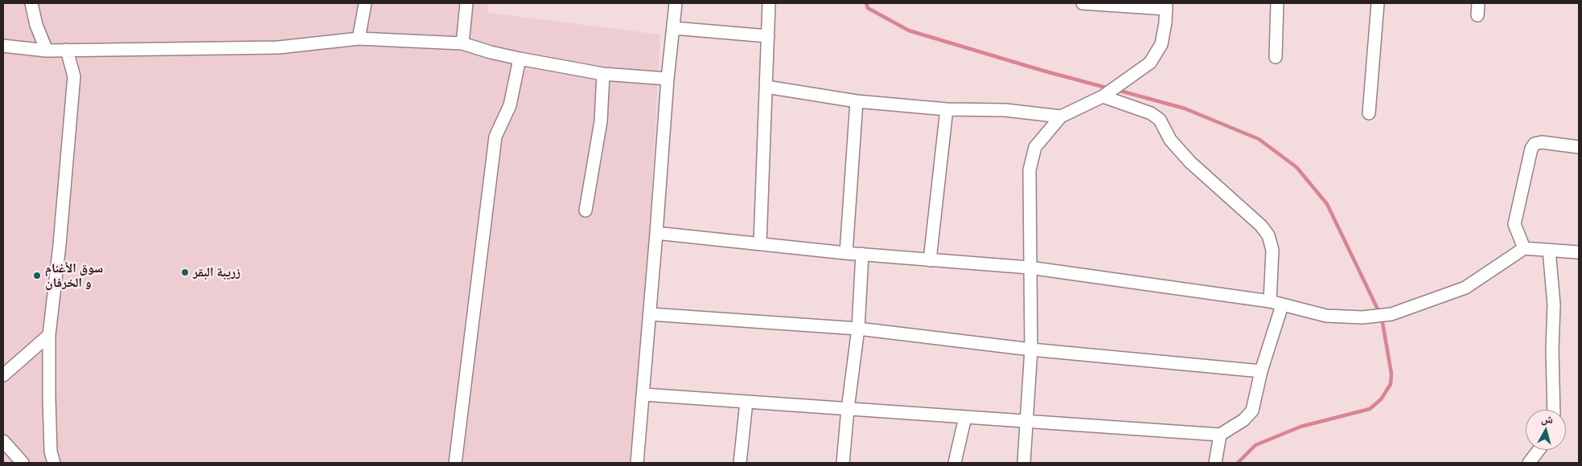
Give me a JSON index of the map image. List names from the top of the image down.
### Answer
{
  "places": ["زريبة البقر", "سوق الأغنام و الخرفان"],
  "north": "top"
}
